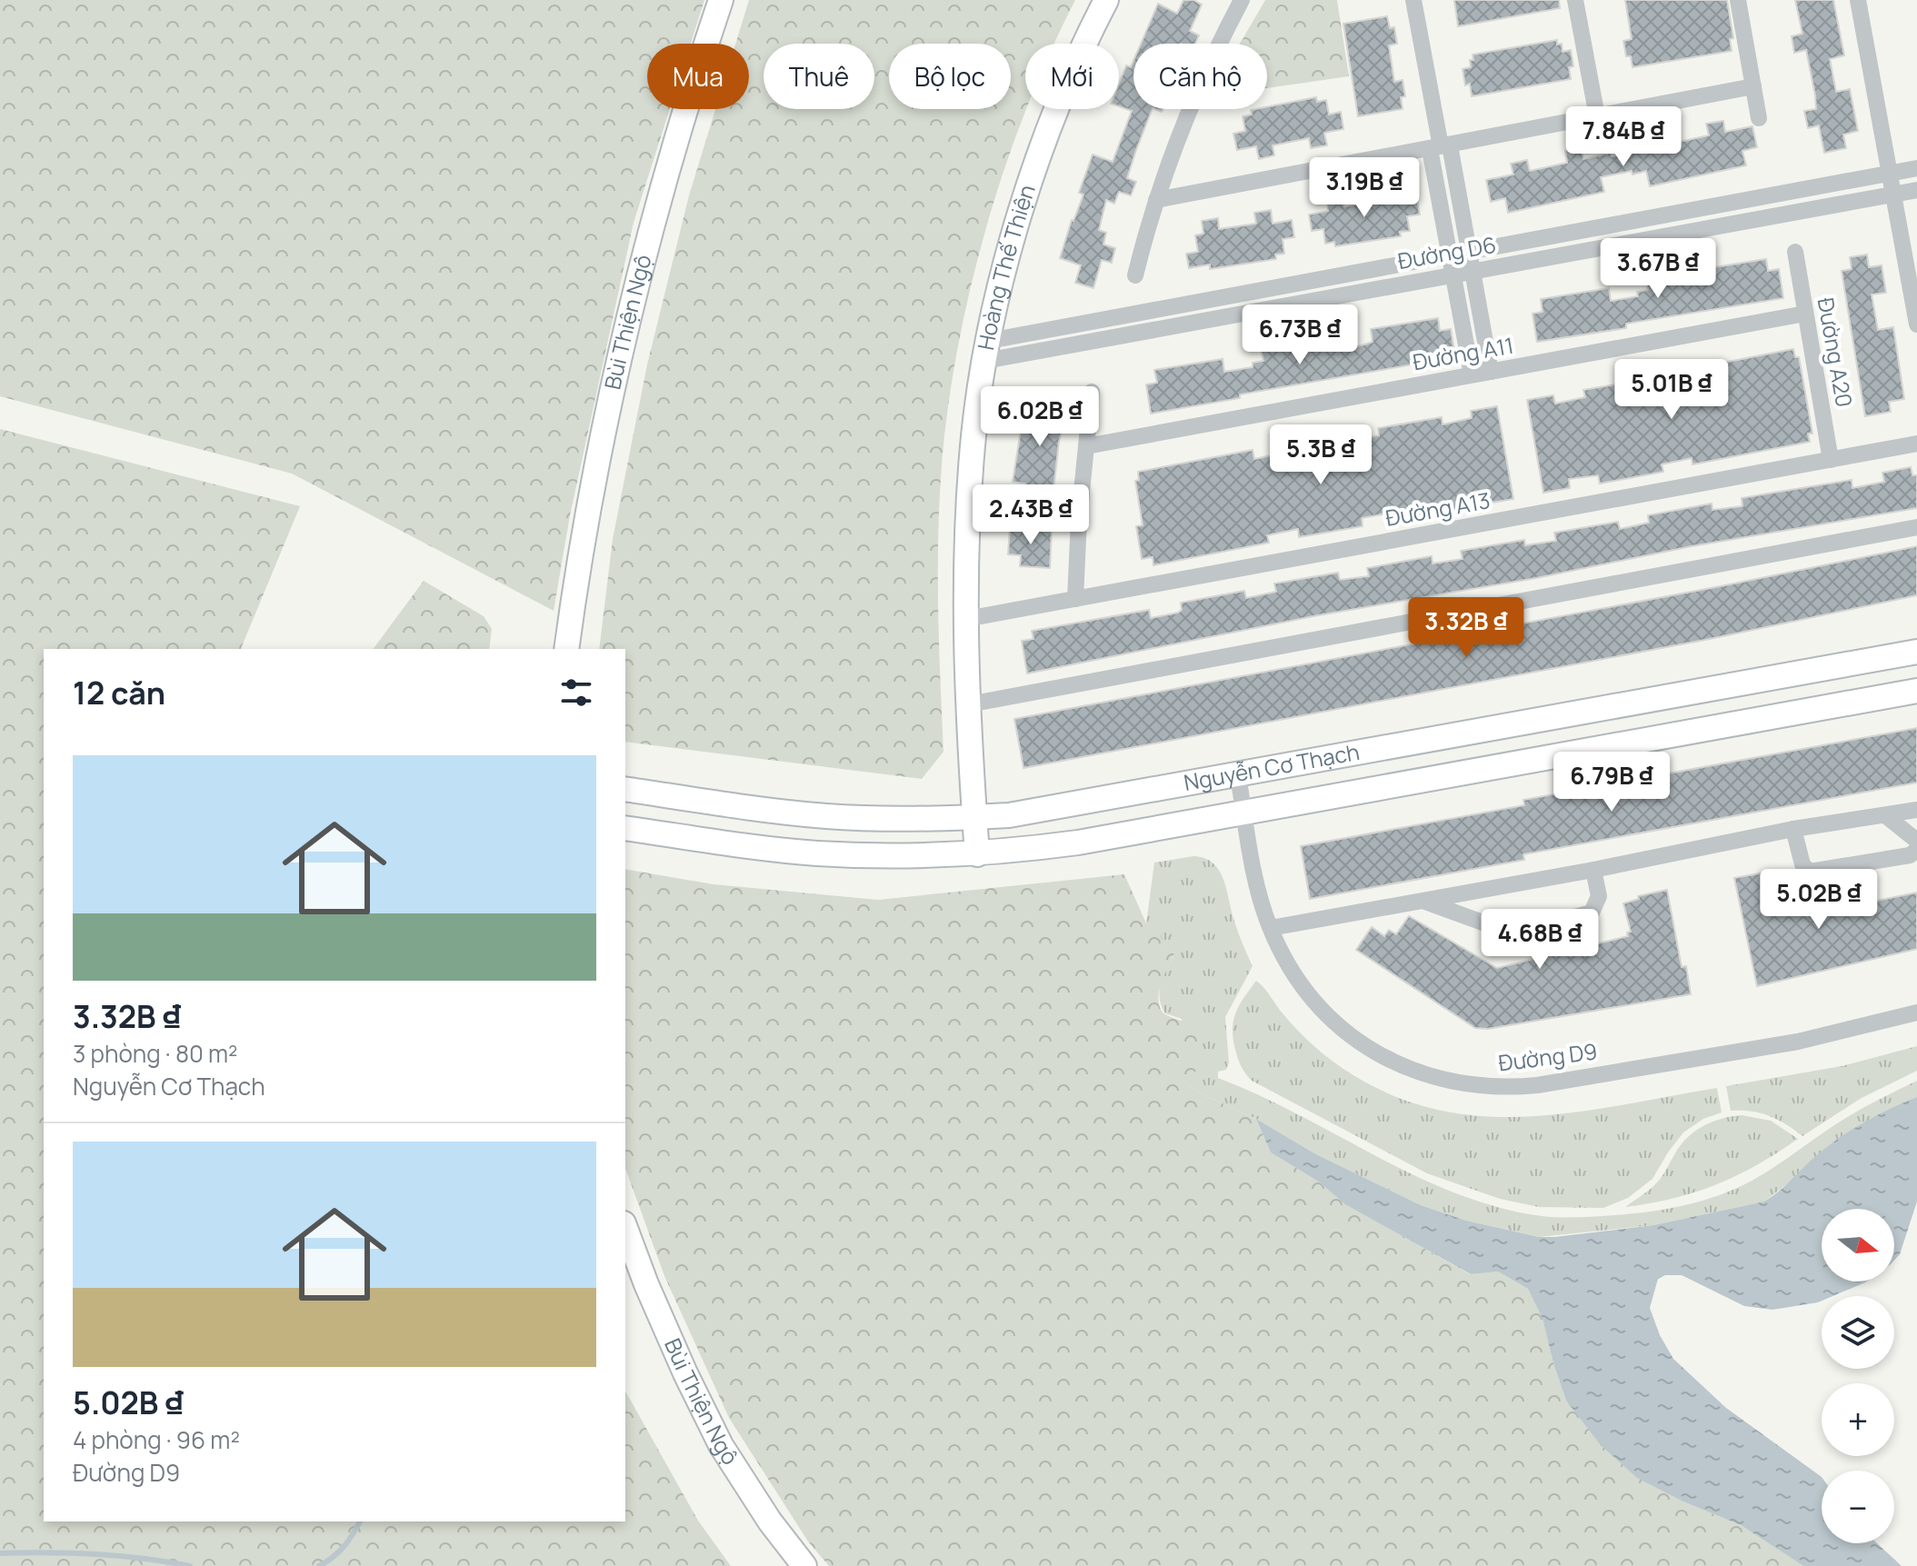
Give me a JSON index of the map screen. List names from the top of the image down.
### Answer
{
  "streets": {
    "main road": ["Hoàng Thế Thiện", "Bùi Thiện Ngộ", "Nguyễn Cơ Thạch"],
    "street": [
      "Đường D6",
      "Đường A20",
      "Đường A11",
      "Đường A13",
      "Đường D9"
    ]
  },
  "crossings": [
    ["Đường D6", "Hoàng Thế Thiện"],
    ["Hoàng Thế Thiện", "Đường A13"],
    ["Hoàng Thế Thiện", "Nguyễn Cơ Thạch"],
    ["Đường A20", "Đường A11"],
    ["Đường A20", "Đường A13"],
    ["Nguyễn Cơ Thạch", "Đường D9"]
  ],
  "north": "right",
  "page": {
    "chip": [
      "Mua",
      "Thuê",
      "Bộ lọc",
      "Mới",
      "Căn hộ"
    ],
    "price": [
      "7.84B ₫",
      "3.19B ₫",
      "3.67B ₫",
      "6.73B ₫",
      "5.01B ₫",
      "6.02B ₫",
      "5.3B ₫",
      "2.43B ₫",
      "3.32B ₫",
      "6.79B ₫",
      "5.02B ₫",
      "4.68B ₫"
    ],
    "heading": "12 căn",
    "list": [
      {
        "name": "3.32B ₫",
        "note": "3 phòng · 80 m² · Nguyễn Cơ Thạch"
      },
      {
        "name": "5.02B ₫",
        "note": "4 phòng · 96 m² · Đường D9"
      }
    ],
    "map_buttons": ["+", "−"]
  }
}
